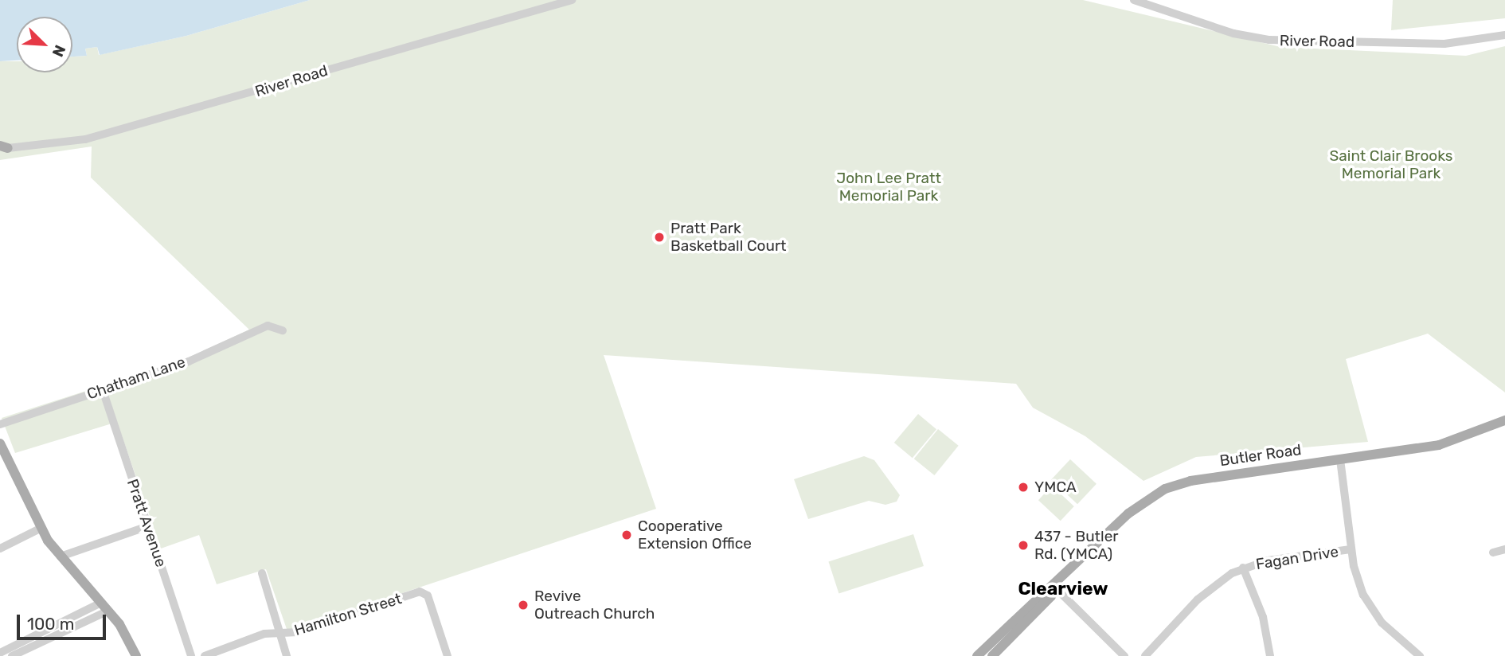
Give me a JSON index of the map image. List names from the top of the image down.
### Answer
{
  "streets": {
    "main road": ["Butler Road"],
    "street": [
      "River Road",
      "Chatham Lane",
      "Pratt Avenue",
      "Fagan Drive",
      "Hamilton Street"
    ]
  },
  "crossings": [
    ["Chatham Lane", "Pratt Avenue"]
  ],
  "districts": ["Clearview"],
  "parks": ["Saint Clair Brooks Memorial Park", "John Lee Pratt Memorial Park"],
  "places": [
    "Pratt Park Basketball Court",
    "YMCA",
    "Cooperative Extension Office",
    "437 - Butler Rd. (YMCA)",
    "Revive Outreach Church"
  ],
  "scale_bar": "100 m",
  "north": "bottom right"
}
